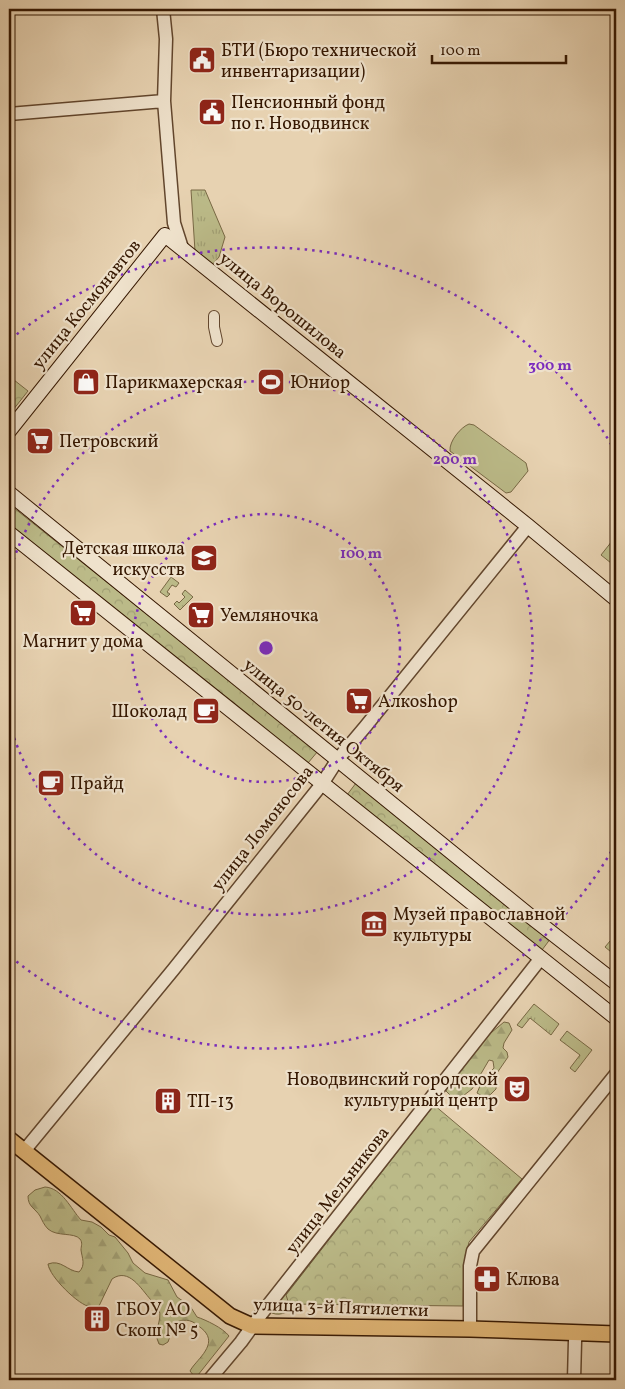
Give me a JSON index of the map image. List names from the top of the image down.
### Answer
{
  "streets": {
    "main road": [
      "улица Космонавтов",
      "улица Ворошилова",
      "улица 50-летия Октября",
      "улица 3-й Пятилетки"
    ],
    "street": ["улица Ломоносова", "улица Мельникова"]
  },
  "crossings": [
    ["улица Космонавтов", "улица Ворошилова"],
    ["улица Ворошилова", "улица Ломоносова"],
    ["улица 50-летия Октября", "улица Ломоносова"],
    ["улица Ломоносова", "улица 3-й Пятилетки"],
    ["улица Мельникова", "улица 3-й Пятилетки"]
  ],
  "places": {
    "public building": ["БТИ (Бюро технической инвентаризации)", "Пенсионный фонд по г. Новодвинск"],
    "shop": ["Парикмахерская"],
    "sports": ["Юниор"],
    "supermarket": [
      "Петровский",
      "Магнит у дома",
      "Уемляночка",
      "Алкоshop"
    ],
    "school or university": ["Детская школа искусств"],
    "cafe": ["Шоколад", "Прайд"],
    "museum": ["Музей православной культуры"],
    "theatre": ["Новодвинский городской культурный центр"],
    "building": ["ТП-13", "ГБОУ АО Скош № 5"],
    "pharmacy": ["Клюва"]
  },
  "scale_bar": "100 m",
  "rings": ["300 m", "200 m", "100 m"]
}
